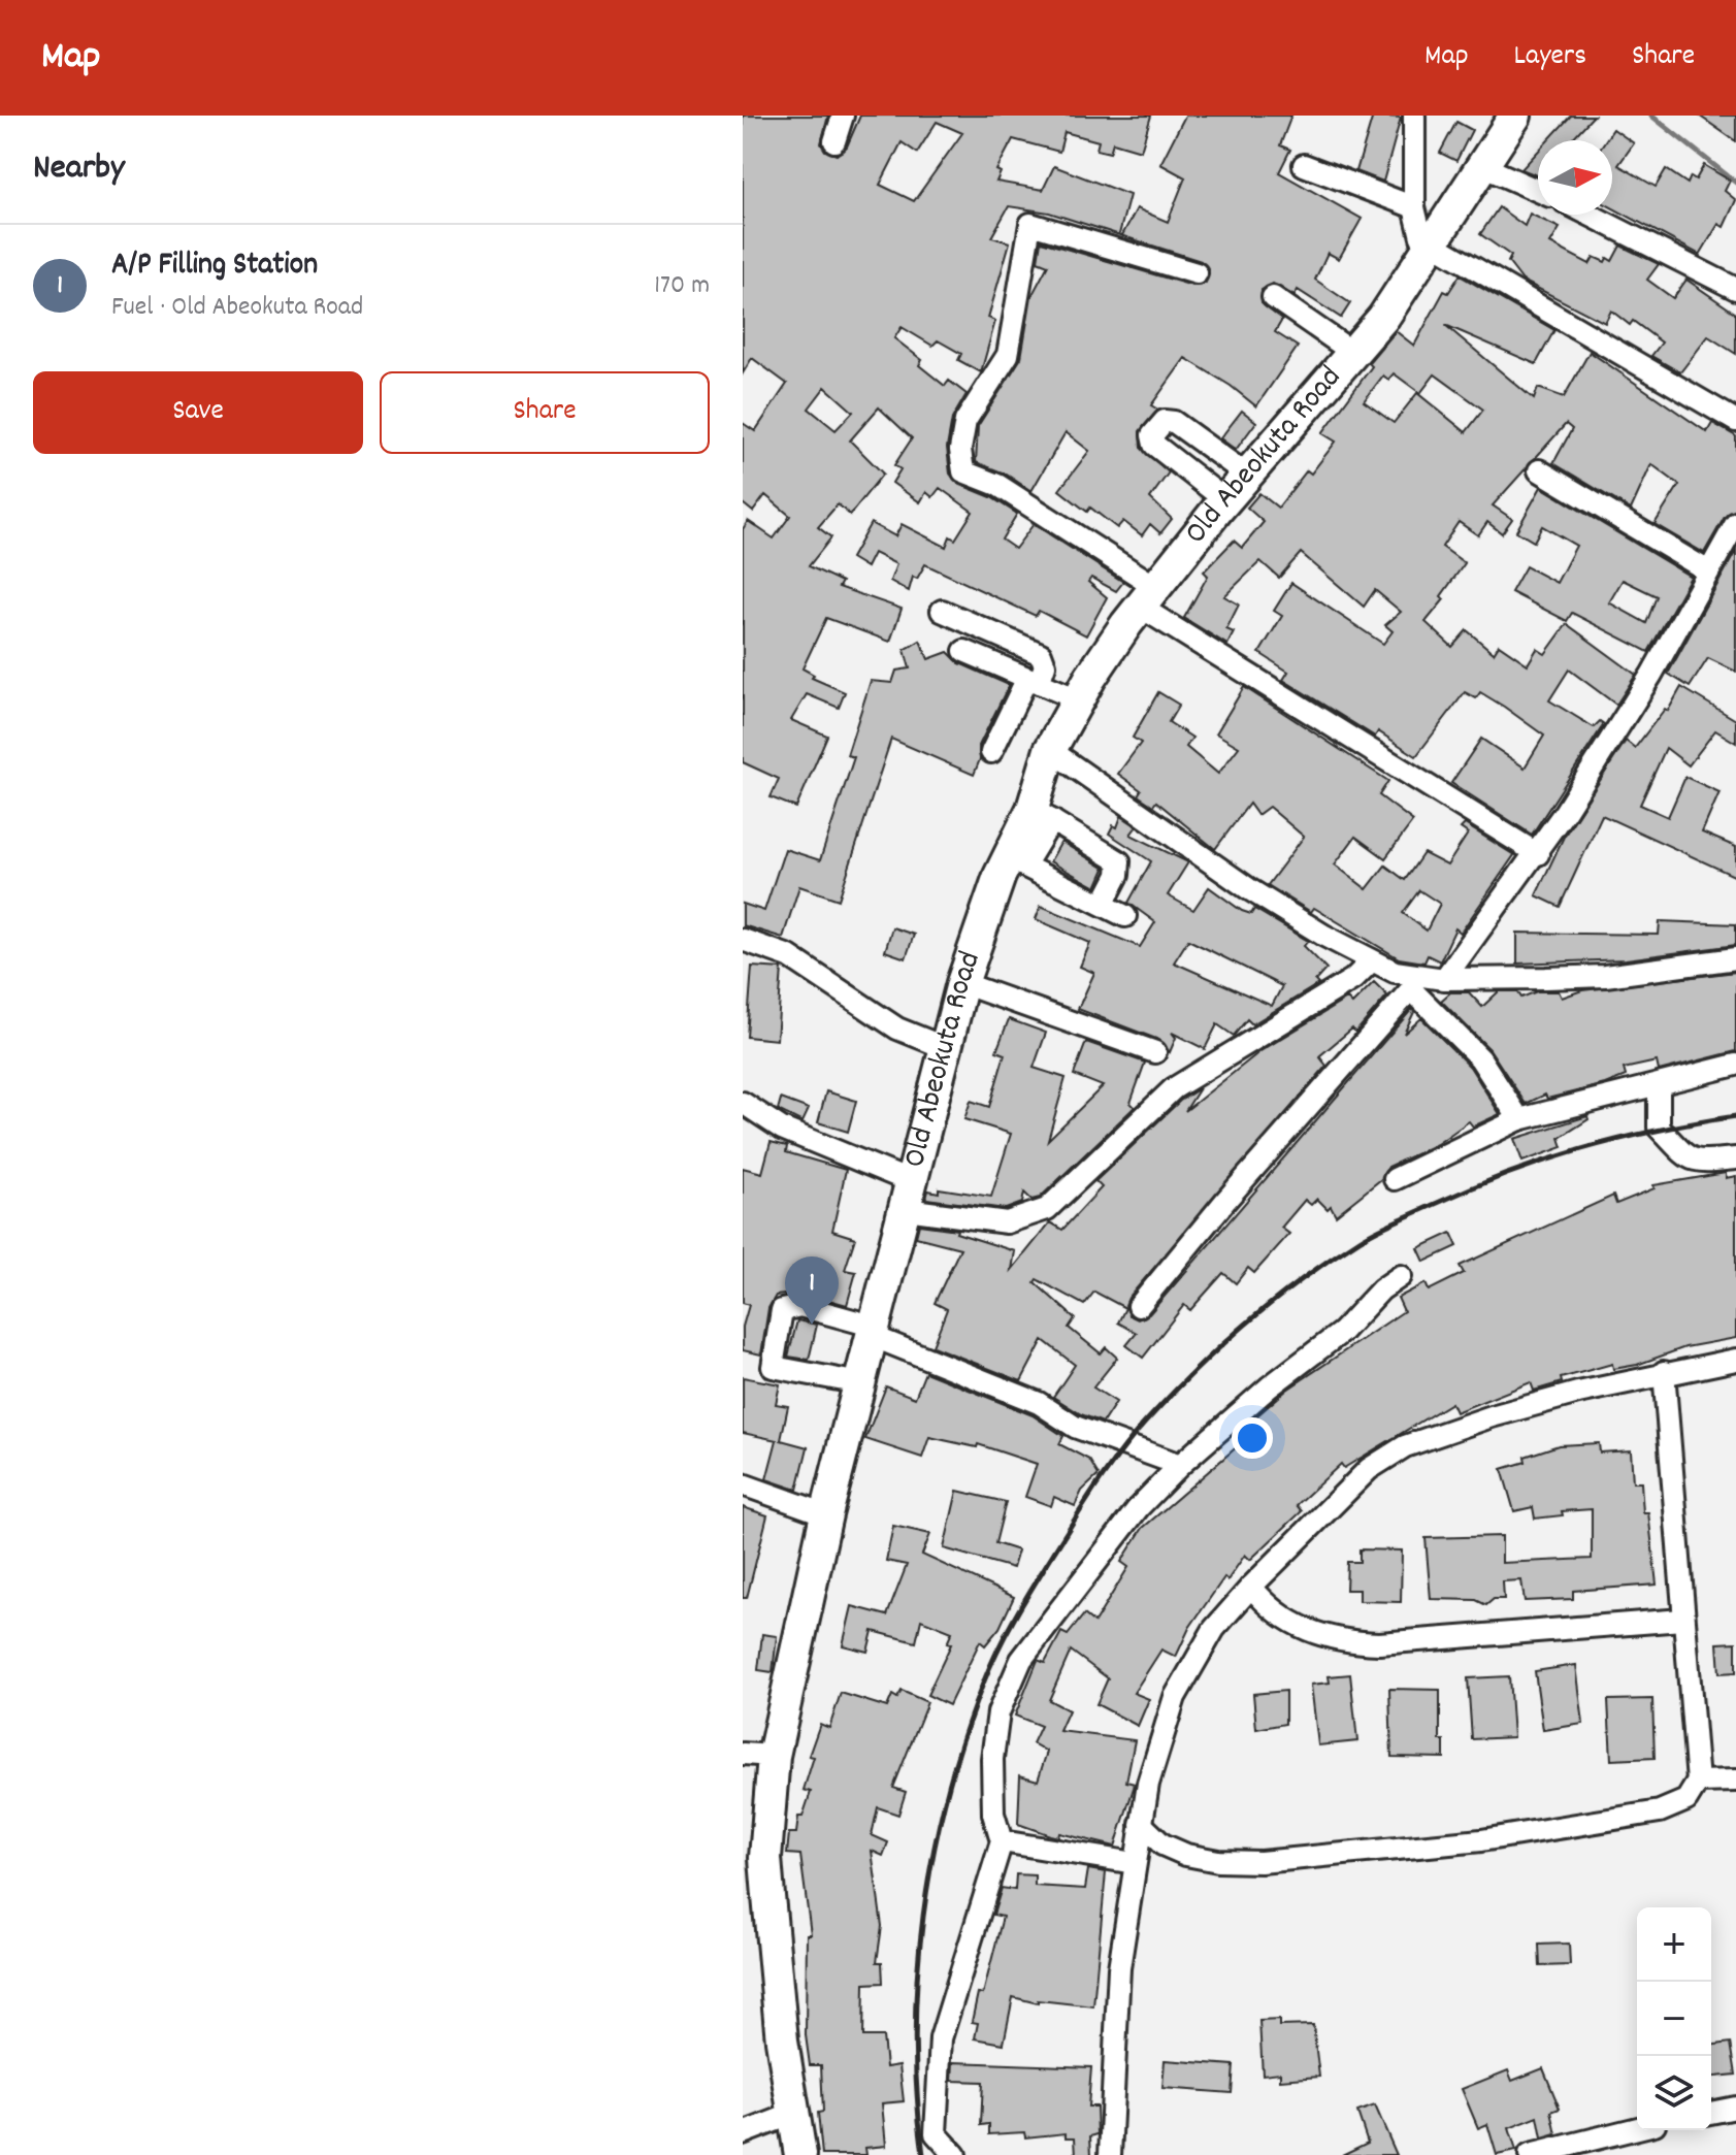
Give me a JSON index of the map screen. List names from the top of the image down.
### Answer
{
  "streets": {
    "highway": ["Old Abeokuta Road"]
  },
  "north": "right",
  "page": {
    "header": "Map",
    "nav": ["Map", "Layers", "Share"],
    "heading": "Nearby",
    "list": [
      {
        "mark": "1",
        "name": "A/P Filling Station",
        "note": "Fuel · Old Abeokuta Road",
        "value": "170 m"
      }
    ],
    "buttons": ["Save", "Share"],
    "pins": "1",
    "map_buttons": ["+", "−"]
  }
}
